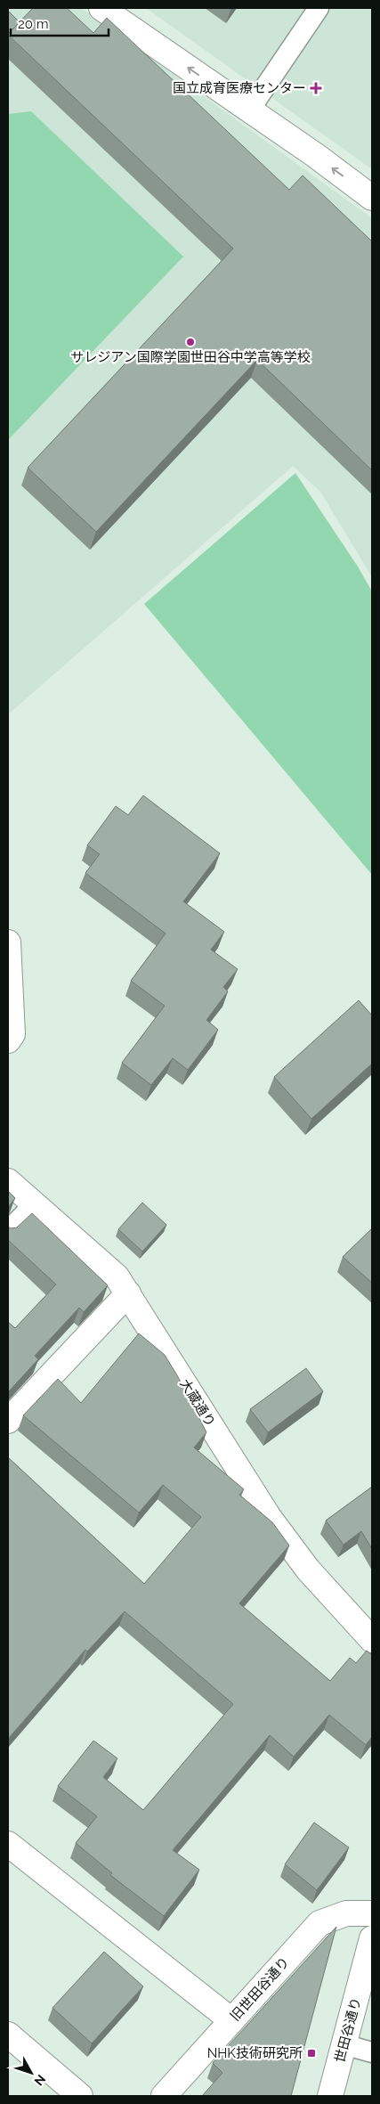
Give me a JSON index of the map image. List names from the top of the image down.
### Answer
{
  "streets": {
    "street": ["大蔵通り", "旧世田谷通り", "世田谷通り"]
  },
  "places": {
    "health": ["国立成育医療センター"],
    "other": ["サレジアン国際学園世田谷中学高等学校"],
    "transit": ["NHK技術研究所"]
  },
  "scale_bar": "20 m",
  "north": "bottom right"
}
